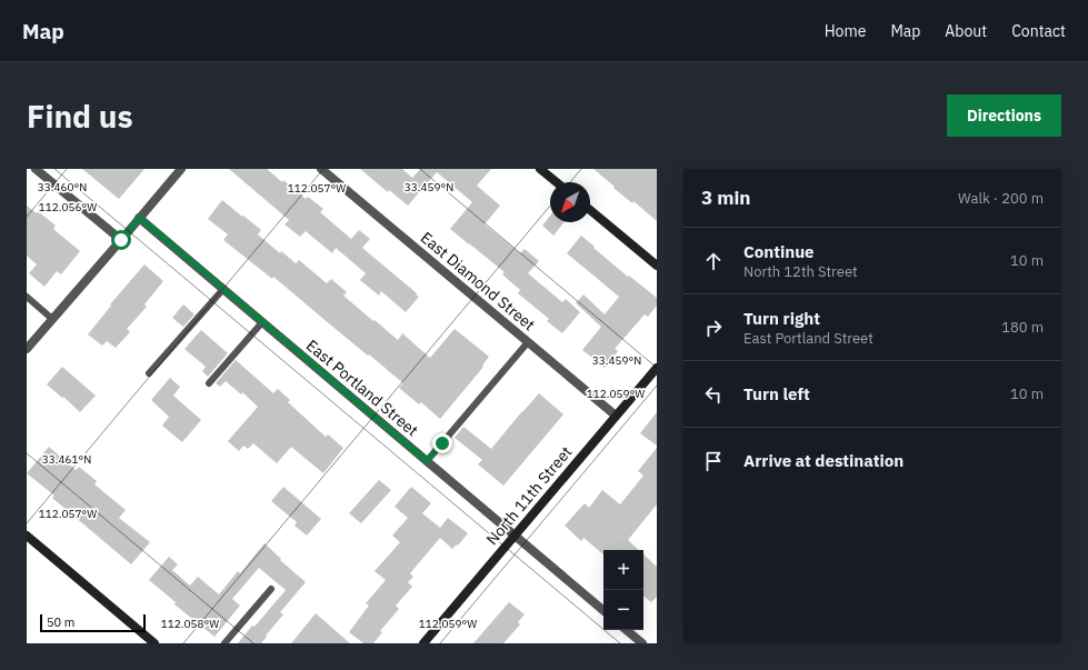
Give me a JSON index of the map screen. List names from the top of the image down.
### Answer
{
  "streets": {
    "street": ["East Diamond Street", "East Portland Street", "North 11th Street"]
  },
  "crossings": [
    ["East Diamond Street", "North 11th Street"],
    ["East Portland Street", "North 11th Street"]
  ],
  "scale_bar": "50 m",
  "north": "bottom left",
  "page": {
    "header": "Map",
    "nav": [
      "Home",
      "Map",
      "About",
      "Contact"
    ],
    "buttons": "Directions",
    "title": "Find us",
    "heading": ["3 min", "Walk · 200 m"],
    "list": [
      ["Continue", "North 12th Street", "10 m"],
      ["Turn right", "East Portland Street", "180 m"],
      ["Turn left", "10 m"],
      "Arrive at destination"
    ],
    "map_buttons": ["+", "−"],
    "scale": "50 m"
  },
  "coordinates": [
    "33.459°N",
    "33.460°N",
    "112.057°W",
    "112.056°W",
    "112.059°W",
    "33.461°N",
    "112.058°W"
  ]
}
